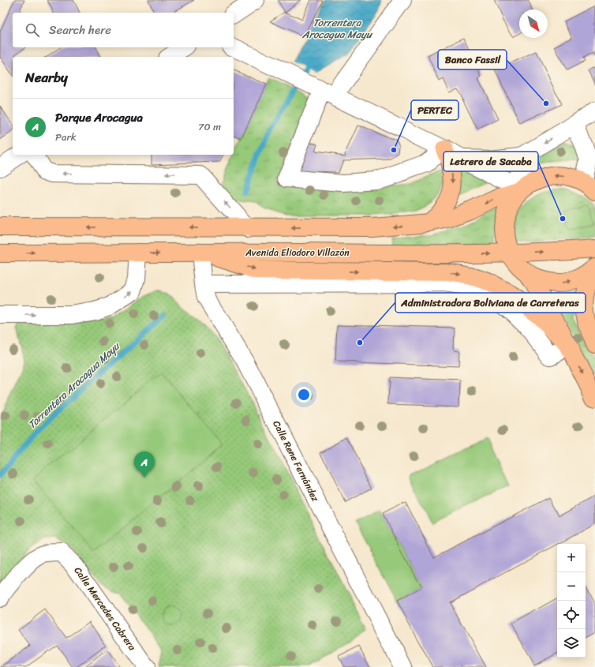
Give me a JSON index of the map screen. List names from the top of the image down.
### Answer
{
  "streets": {
    "highway": ["Avenida Eliodoro Villazón"],
    "street": ["Calle Rene Fernández", "Calle Mercedes Cabrera"]
  },
  "crossings": [
    ["Avenida Eliodoro Villazón", "Calle Rene Fernández"]
  ],
  "water": ["Torrentera Arocagua Mayu"],
  "places": [
    "Banco Fassil",
    "PERTEC",
    "Letrero de Sacaba",
    "Administradora Boliviana de Carreteras"
  ],
  "north": "bottom right",
  "page": {
    "search": "Search here",
    "heading": "Nearby",
    "list": [
      {
        "mark": "A",
        "name": "Parque Arocagua",
        "note": "Park",
        "value": "70 m"
      }
    ],
    "pins": "A",
    "map_buttons": ["+", "−"]
  }
}
